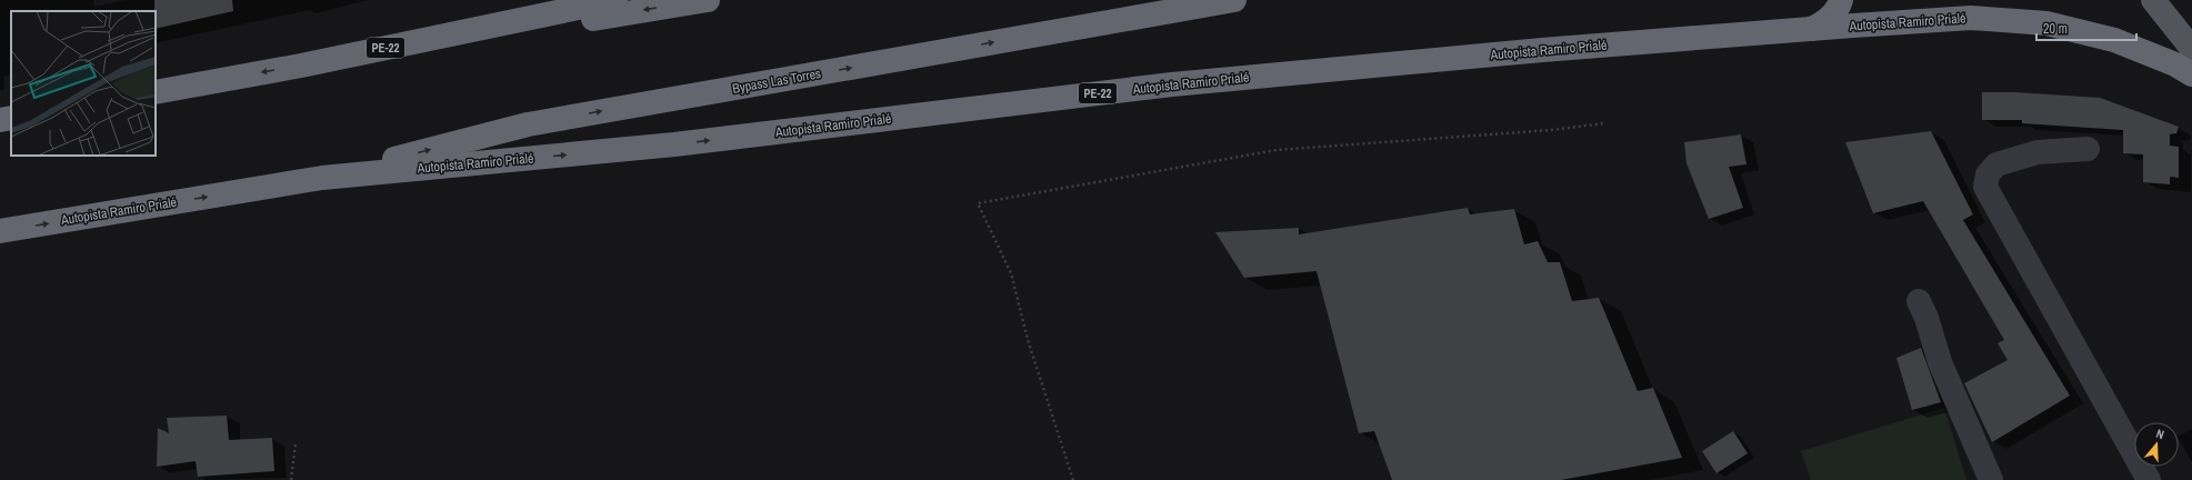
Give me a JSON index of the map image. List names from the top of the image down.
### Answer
{
  "streets": {
    "highway": ["Autopista Ramiro Prialé", "PE-22", "Bypass Las Torres"]
  },
  "crossings": [
    ["Autopista Ramiro Prialé", "Bypass Las Torres"]
  ],
  "scale_bar": "20 m",
  "north": "top"
}
